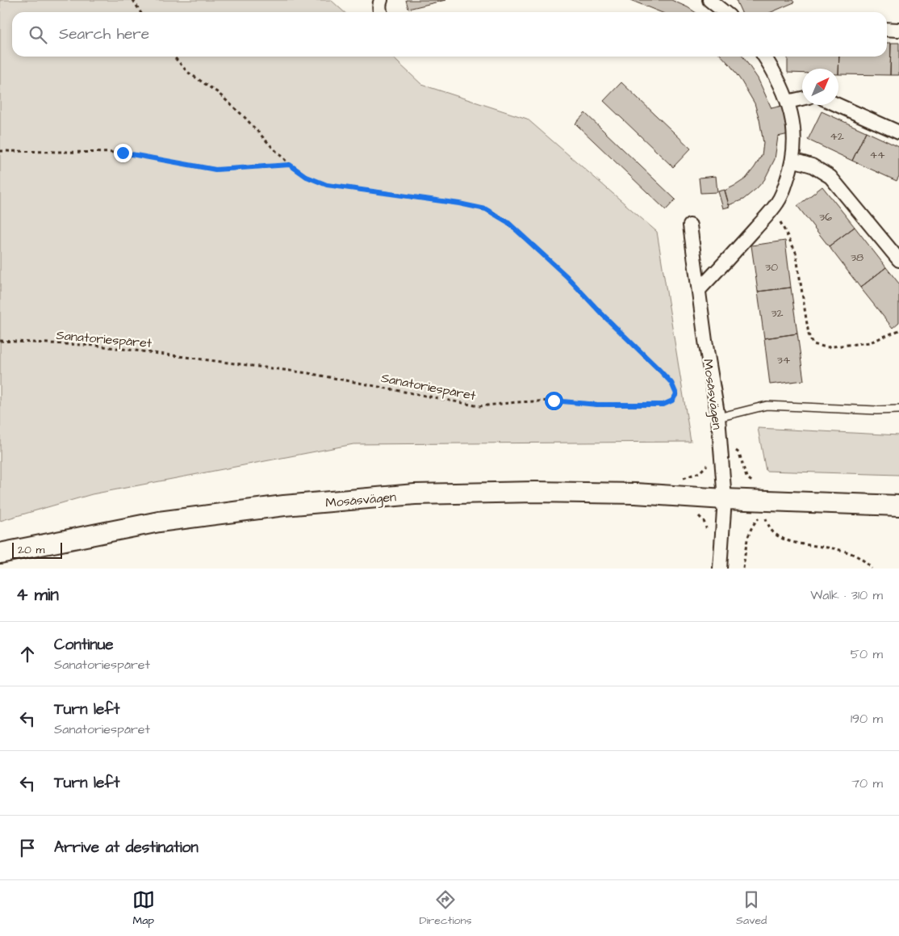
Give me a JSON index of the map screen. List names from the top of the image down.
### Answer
{
  "streets": {
    "main road": ["Mosåsvägen"],
    "path": ["Sanatoriespåret"]
  },
  "house_numbers": [
    "42",
    "44",
    "36",
    "38",
    "30",
    "32",
    "34"
  ],
  "scale_bar": "20 m",
  "north": "top right",
  "page": {
    "search": "Search here",
    "scale": "20 m",
    "heading": ["4 min", "Walk · 310 m"],
    "list": [
      ["Continue", "Sanatoriespåret", "50 m"],
      ["Turn left", "Sanatoriespåret", "190 m"],
      ["Turn left", "70 m"],
      "Arrive at destination"
    ],
    "nav": ["Map", "Directions", "Saved"]
  }
}
